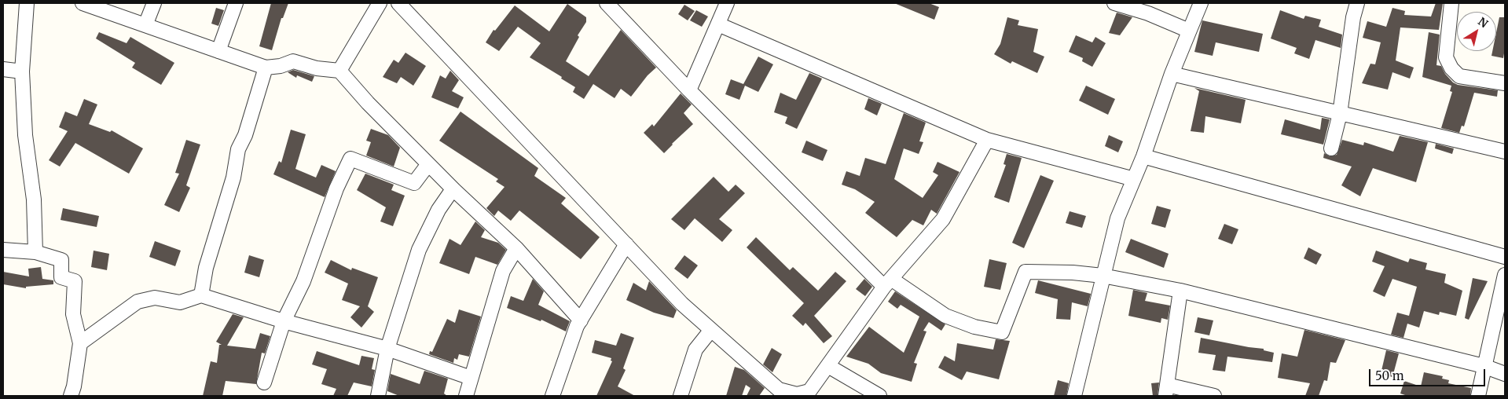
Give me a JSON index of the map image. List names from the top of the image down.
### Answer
{
  "scale_bar": "50 m",
  "north": "top right"
}
